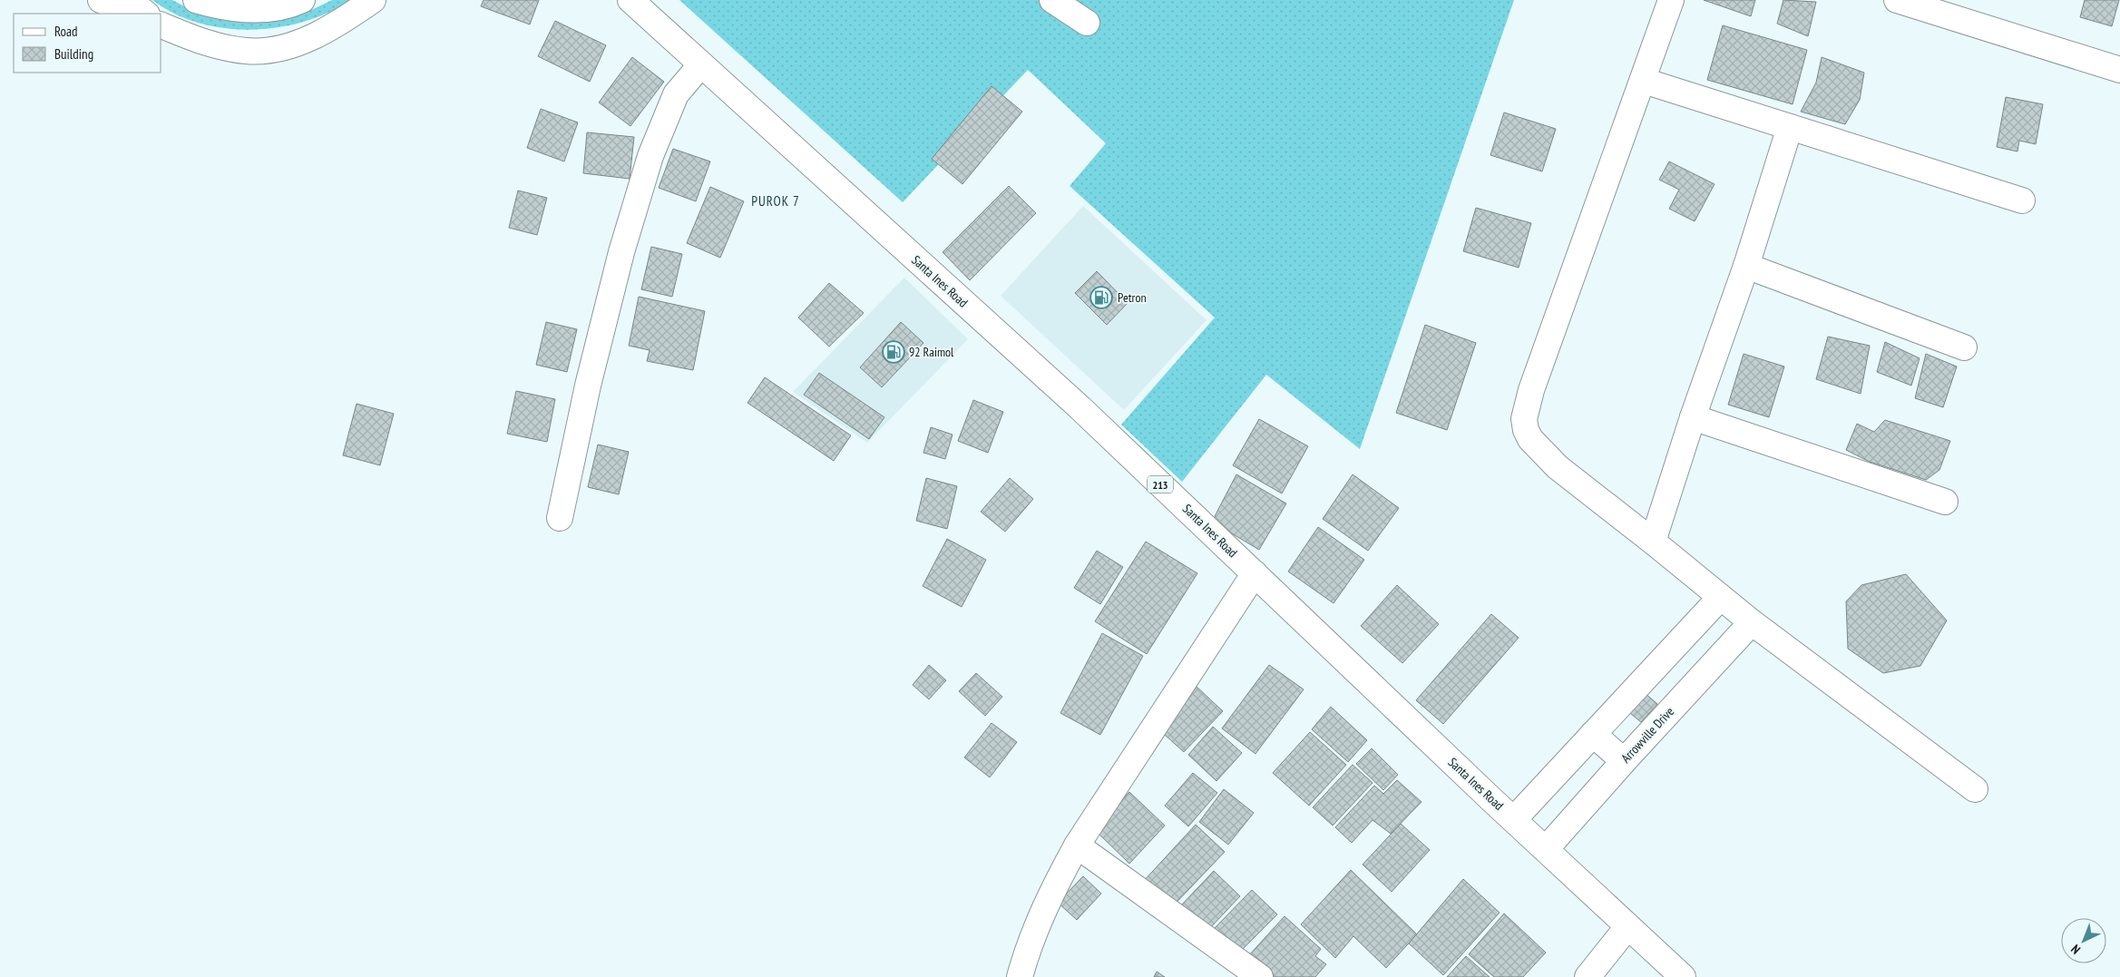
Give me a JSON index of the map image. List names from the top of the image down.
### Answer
{
  "streets": {
    "main road": ["Santa Ines Road", "213", "Arrowville Drive"]
  },
  "crossings": [
    ["Santa Ines Road", "Arrowville Drive"]
  ],
  "districts": ["PUROK 7"],
  "places": {
    "fuel station": ["Petron", "92 Raimol"]
  },
  "legend": ["Road", "Building"],
  "north": "bottom left"
}
